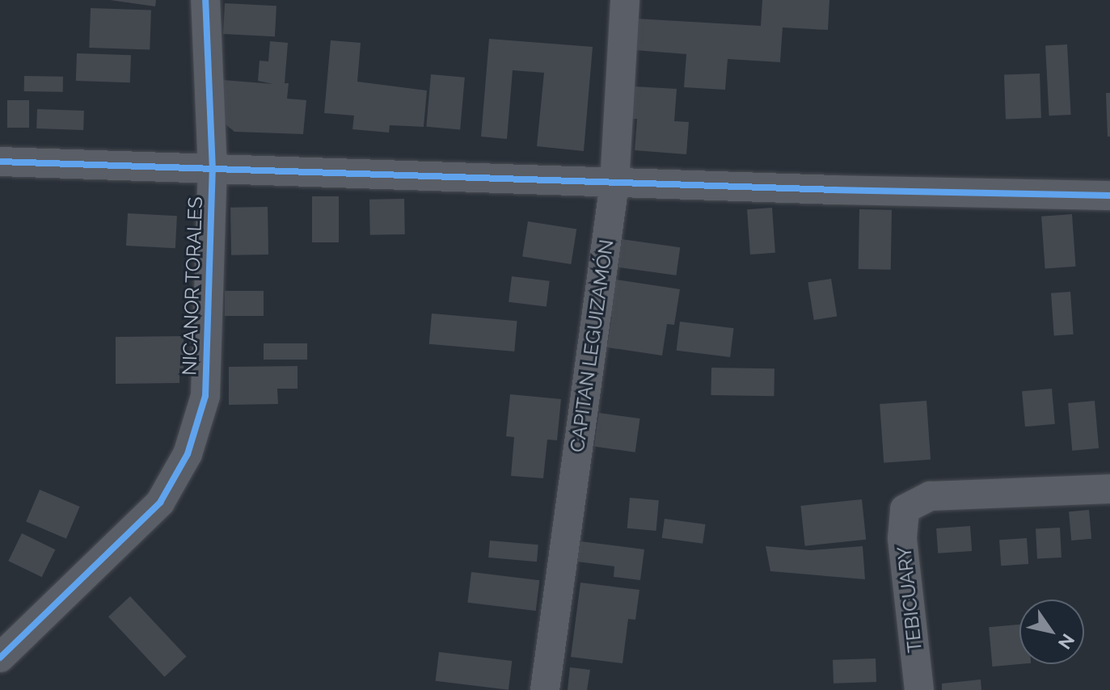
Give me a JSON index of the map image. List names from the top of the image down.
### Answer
{
  "streets": {
    "street": ["NICANOR TORALES", "CAPITAN LEGUIZAMÓN", "TEBICUARY"]
  },
  "north": "bottom right"
}
